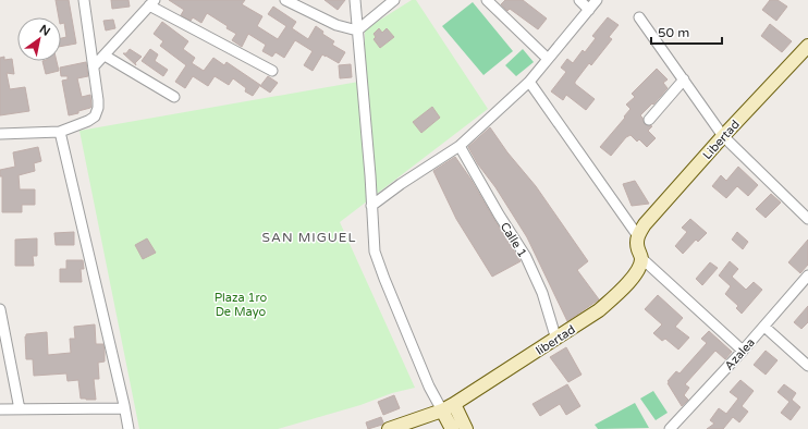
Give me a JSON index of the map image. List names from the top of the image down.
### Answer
{
  "streets": {
    "main road": ["Libertad", "libertad"],
    "street": ["Calle 1", "Azalea"]
  },
  "crossings": [
    ["Calle 1", "libertad"]
  ],
  "districts": ["SAN MIGUEL"],
  "parks": ["Plaza 1ro De Mayo"],
  "scale_bar": "50 m",
  "north": "top right"
}
